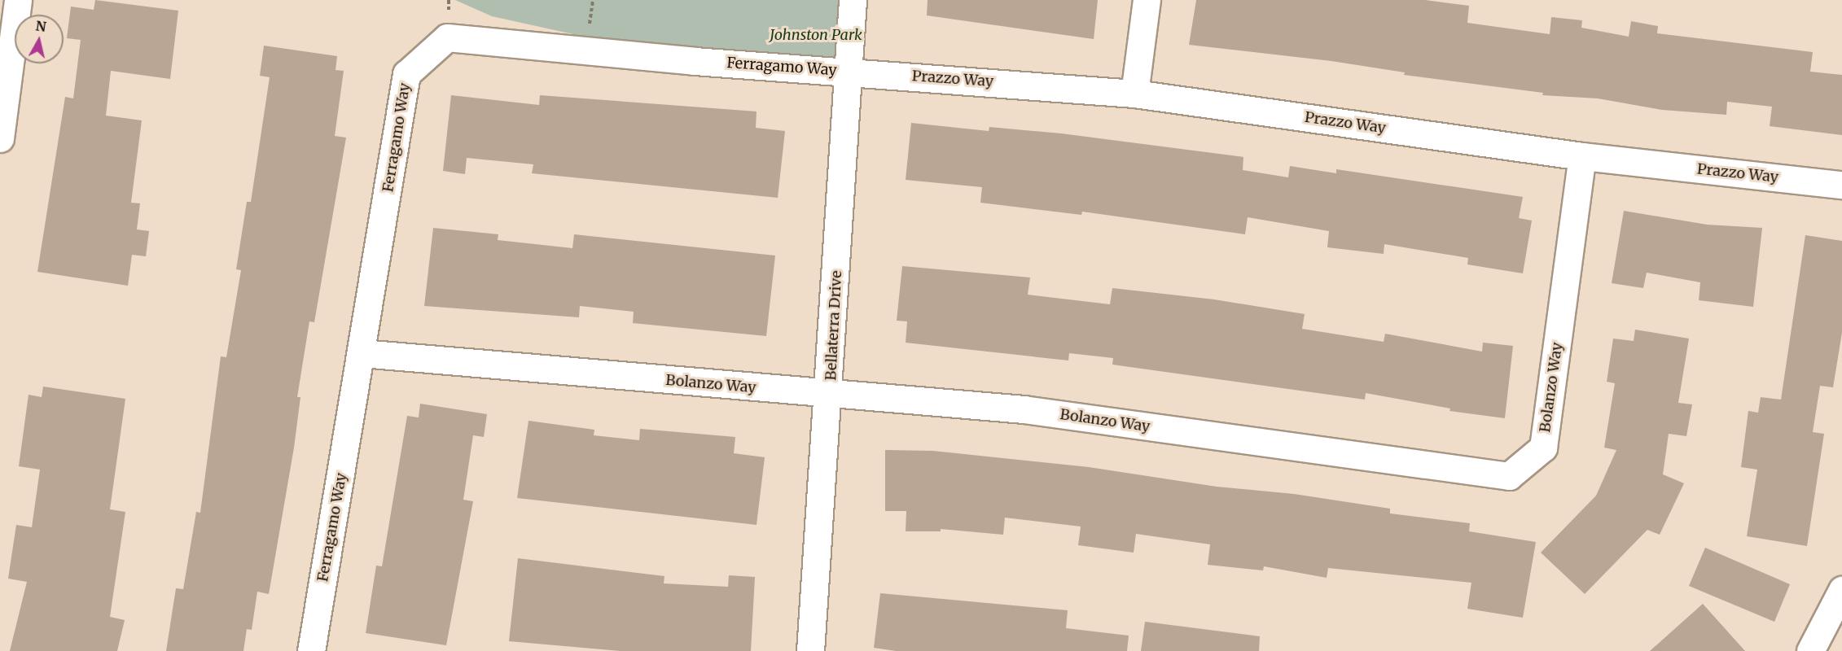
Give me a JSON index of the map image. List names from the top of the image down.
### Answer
{
  "streets": {
    "street": [
      "Ferragamo Way",
      "Prazzo Way",
      "Bellaterra Drive",
      "Bolanzo Way"
    ]
  },
  "crossings": [
    ["Ferragamo Way", "Prazzo Way"],
    ["Ferragamo Way", "Bellaterra Drive"],
    ["Ferragamo Way", "Bolanzo Way"],
    ["Prazzo Way", "Bellaterra Drive"],
    ["Prazzo Way", "Bolanzo Way"],
    ["Bellaterra Drive", "Bolanzo Way"]
  ],
  "parks": ["Johnston Park"],
  "north": "top"
}
